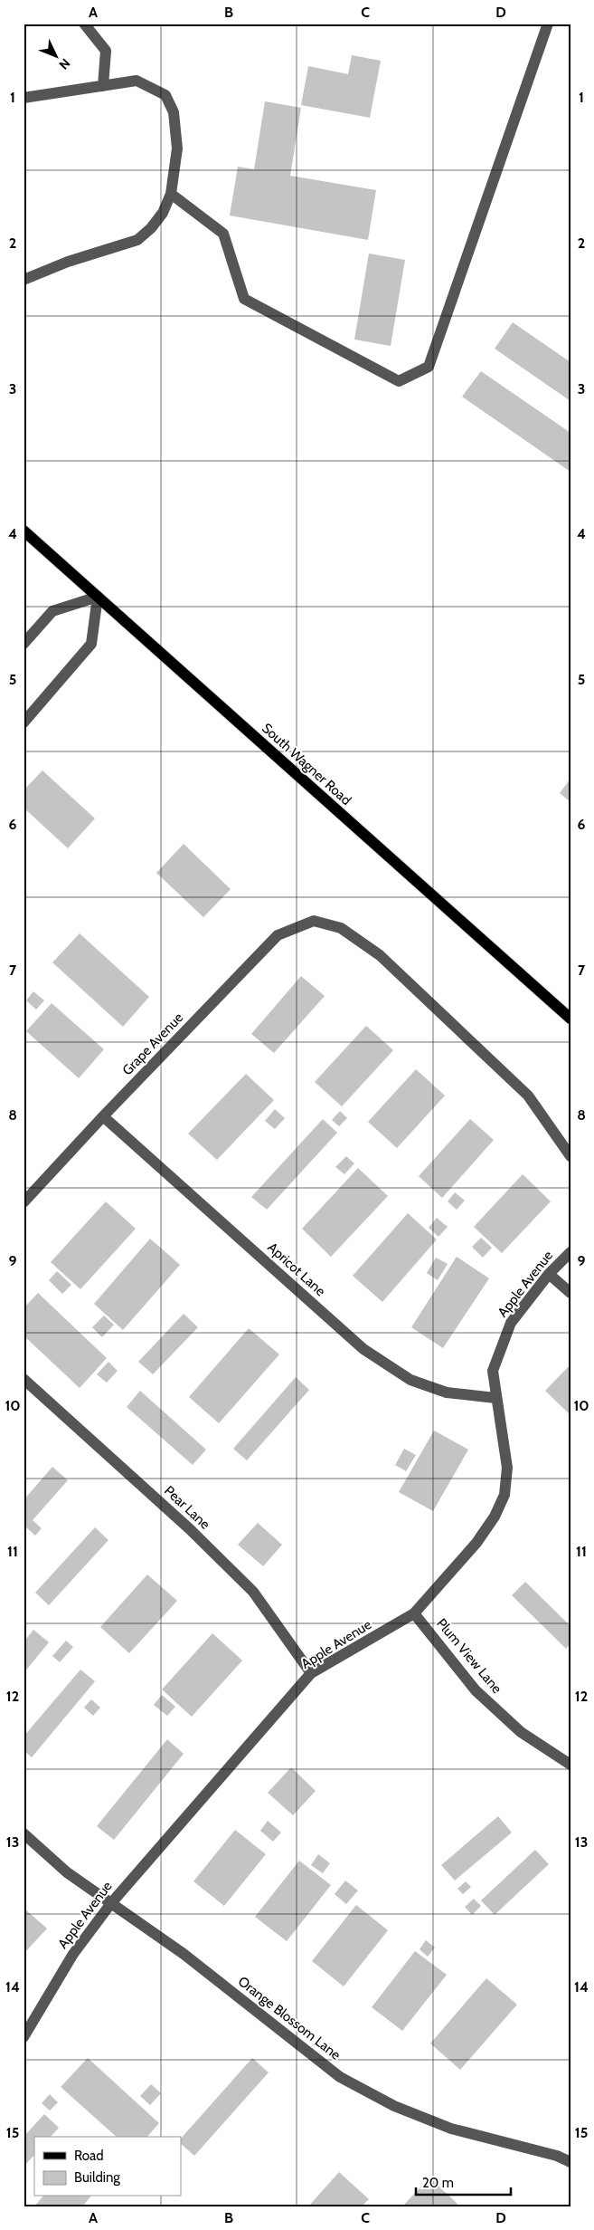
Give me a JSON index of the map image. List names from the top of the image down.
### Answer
{
  "streets": {
    "main road": ["South Wagner Road"],
    "street": [
      "Grape Avenue",
      "Apricot Lane",
      "Apple Avenue",
      "Pear Lane",
      "Plum View Lane",
      "Orange Blossom Lane"
    ]
  },
  "crossings": [
    ["Grape Avenue", "Apricot Lane"],
    ["Apricot Lane", "Apple Avenue"],
    ["Apple Avenue", "Pear Lane"],
    ["Apple Avenue", "Plum View Lane"],
    ["Apple Avenue", "Orange Blossom Lane"]
  ],
  "legend": ["Road", "Building"],
  "scale_bar": "20 m",
  "north": "bottom right",
  "grid": {
    "columns": [
      "A",
      "B",
      "C",
      "D"
    ],
    "rows": [
      "1",
      "2",
      "3",
      "4",
      "5",
      "6",
      "7",
      "8",
      "9",
      "10",
      "11",
      "12",
      "13",
      "14",
      "15"
    ]
  }
}
